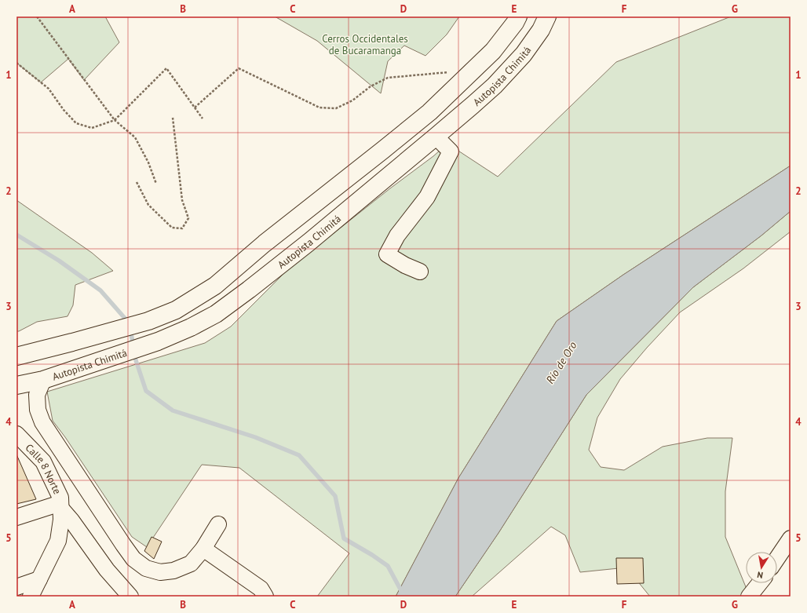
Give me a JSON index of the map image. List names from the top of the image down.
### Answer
{
  "streets": {
    "highway": ["Autopista Chimitá"],
    "street": ["Calle 8 Norte"]
  },
  "water": ["Río de Oro"],
  "parks": ["Cerros Occidentales de Bucaramanga"],
  "north": "bottom",
  "grid": {
    "columns": [
      "A",
      "B",
      "C",
      "D",
      "E",
      "F",
      "G"
    ],
    "rows": [
      "1",
      "2",
      "3",
      "4",
      "5"
    ]
  }
}
